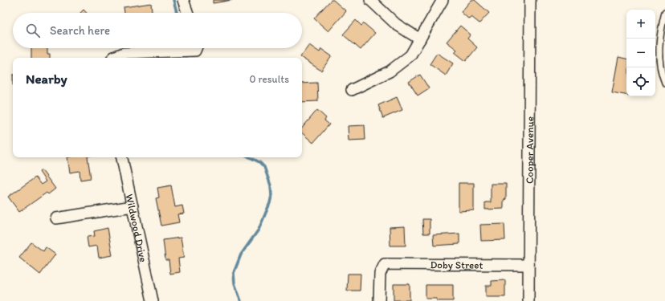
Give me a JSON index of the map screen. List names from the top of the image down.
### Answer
{
  "streets": {
    "street": ["Cooper Avenue", "Wildwood Drive", "Doby Street"]
  },
  "crossings": [
    ["Cooper Avenue", "Doby Street"]
  ],
  "page": {
    "map_buttons": ["+", "−"],
    "search": "Search here",
    "heading": ["Nearby", "0 results"]
  }
}
